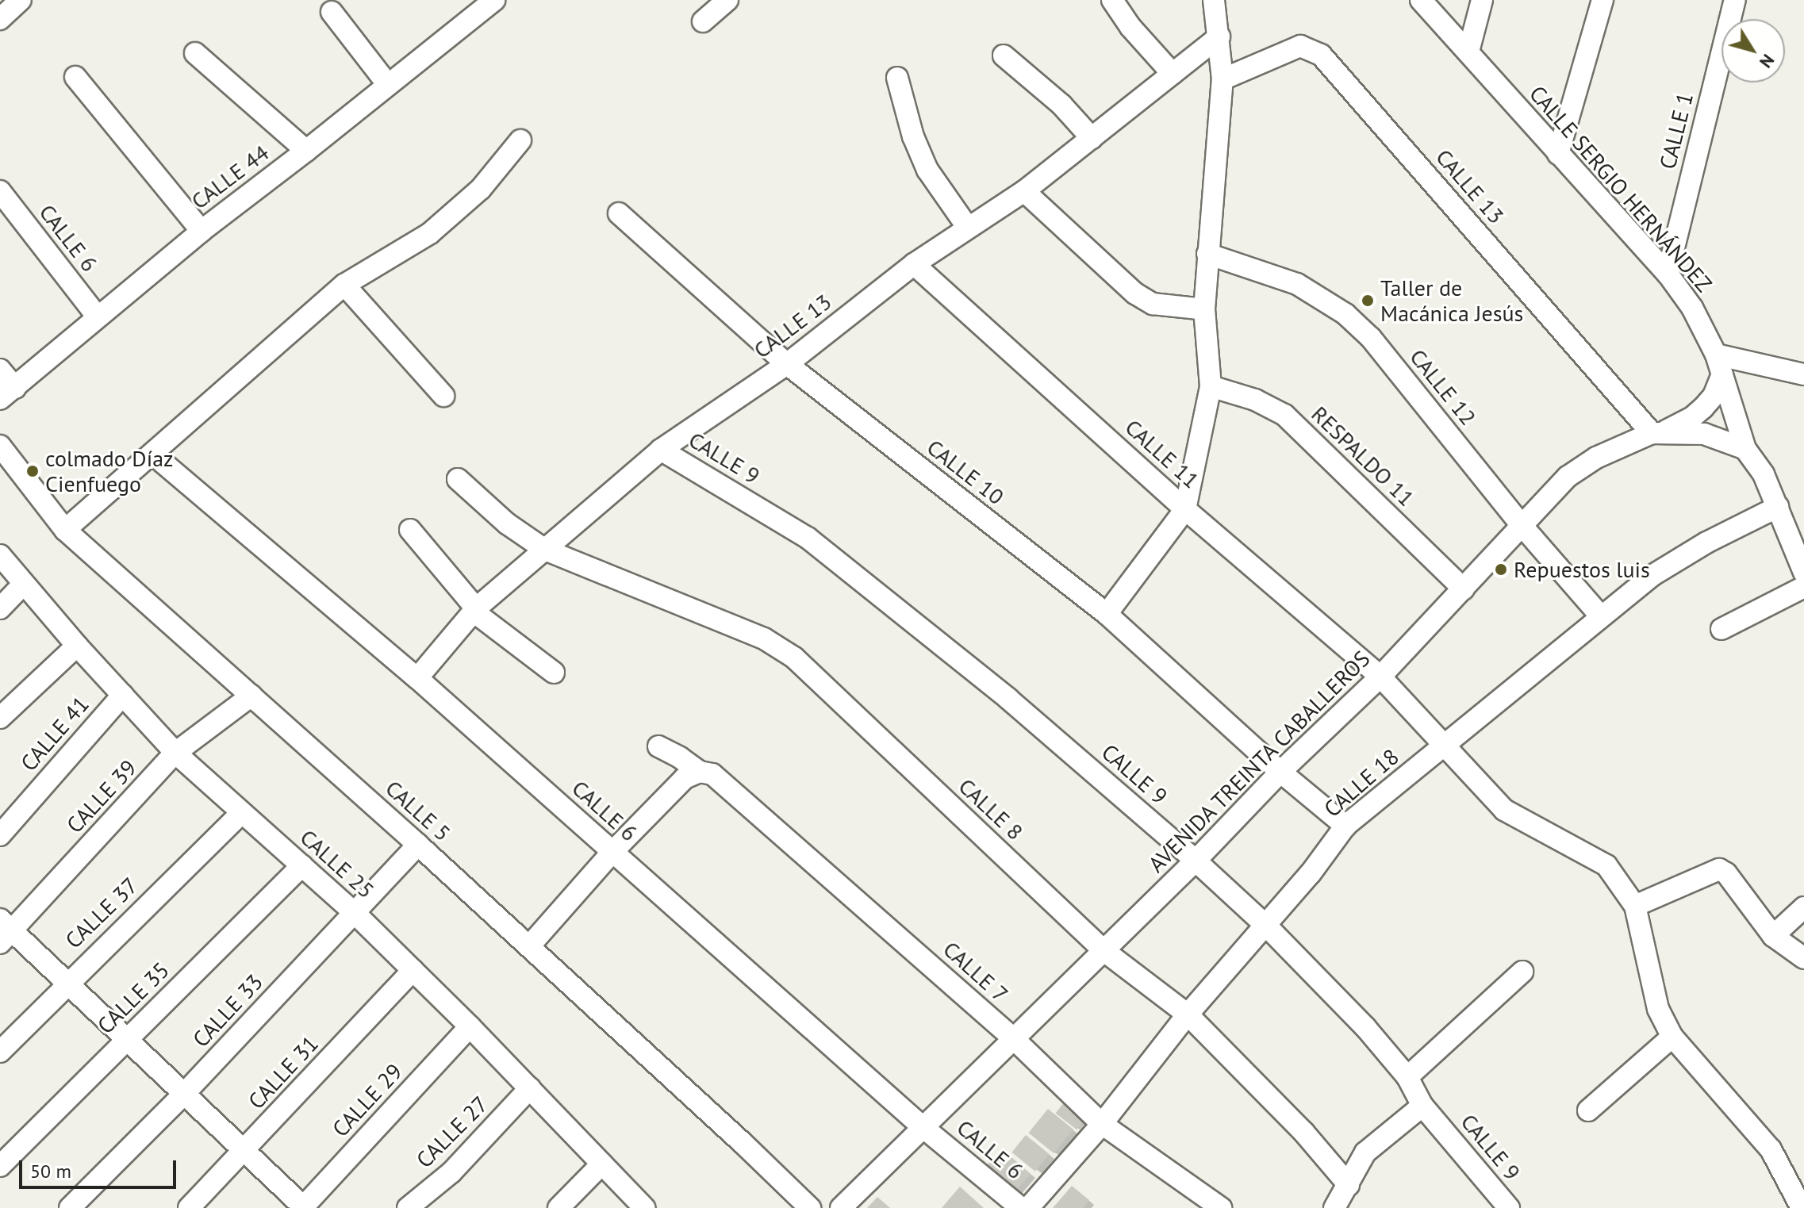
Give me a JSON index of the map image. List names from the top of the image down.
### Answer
{
  "streets": {
    "street": [
      "CALLE 1",
      "CALLE 44",
      "CALLE 13",
      "CALLE SERGIO HERNÁNDEZ",
      "CALLE 6",
      "CALLE 12",
      "CALLE 11",
      "RESPALDO 11",
      "CALLE 9",
      "CALLE 10",
      "CALLE 41",
      "AVENIDA TREINTA CABALLEROS",
      "CALLE 18",
      "CALLE 39",
      "CALLE 8",
      "CALLE 5",
      "CALLE 25",
      "CALLE 37",
      "CALLE 7",
      "CALLE 35",
      "CALLE 33",
      "CALLE 31",
      "CALLE 29",
      "CALLE 27"
    ]
  },
  "crossings": [
    ["CALLE 1", "CALLE SERGIO HERNÁNDEZ"],
    ["CALLE 44", "CALLE 6"],
    ["CALLE 13", "CALLE 6"],
    ["CALLE 13", "CALLE 11"],
    ["CALLE 13", "CALLE 9"],
    ["CALLE 13", "CALLE 10"],
    ["CALLE 13", "AVENIDA TREINTA CABALLEROS"],
    ["CALLE 13", "CALLE 8"],
    ["CALLE SERGIO HERNÁNDEZ", "AVENIDA TREINTA CABALLEROS"],
    ["CALLE SERGIO HERNÁNDEZ", "CALLE 18"],
    ["CALLE 6", "AVENIDA TREINTA CABALLEROS"],
    ["CALLE 12", "AVENIDA TREINTA CABALLEROS"],
    ["CALLE 12", "CALLE 18"],
    ["CALLE 11", "AVENIDA TREINTA CABALLEROS"],
    ["CALLE 11", "CALLE 18"],
    ["RESPALDO 11", "AVENIDA TREINTA CABALLEROS"],
    ["CALLE 9", "AVENIDA TREINTA CABALLEROS"],
    ["CALLE 9", "CALLE 18"],
    ["CALLE 10", "AVENIDA TREINTA CABALLEROS"],
    ["CALLE 10", "CALLE 18"],
    ["CALLE 41", "CALLE 25"],
    ["AVENIDA TREINTA CABALLEROS", "CALLE 8"],
    ["AVENIDA TREINTA CABALLEROS", "CALLE 7"],
    ["CALLE 18", "CALLE 8"],
    ["CALLE 18", "CALLE 7"],
    ["CALLE 39", "CALLE 5"],
    ["CALLE 39", "CALLE 25"],
    ["CALLE 5", "CALLE 33"],
    ["CALLE 25", "CALLE 37"],
    ["CALLE 25", "CALLE 35"],
    ["CALLE 25", "CALLE 33"],
    ["CALLE 25", "CALLE 31"],
    ["CALLE 25", "CALLE 29"],
    ["CALLE 25", "CALLE 27"]
  ],
  "places": ["Taller de Macánica Jesús", "colmado Díaz Cienfuego", "Repuestos luis"],
  "scale_bar": "50 m",
  "north": "bottom right"
}
